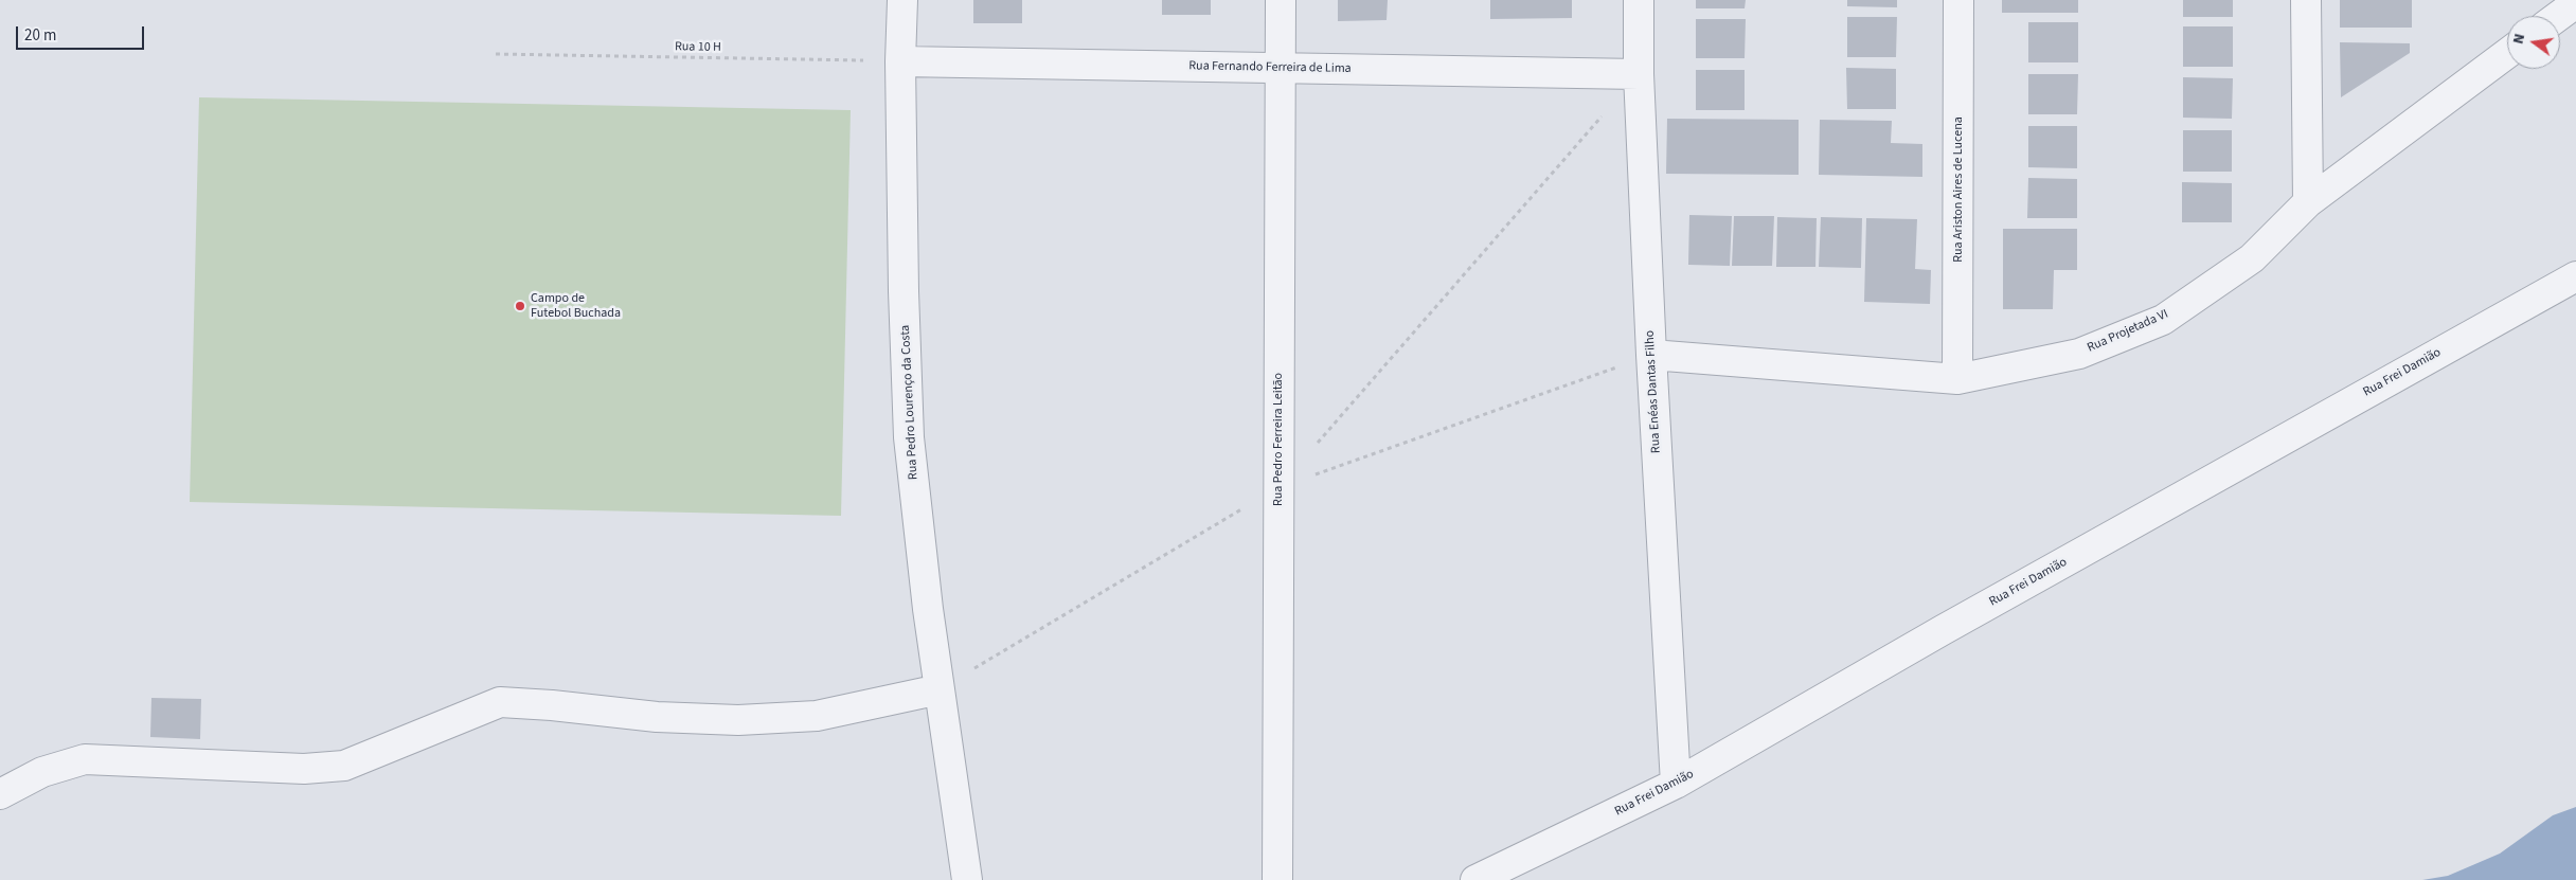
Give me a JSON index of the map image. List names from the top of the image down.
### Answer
{
  "streets": {
    "street": [
      "Rua Fernando Ferreira de Lima",
      "Rua Ariston Aires de Lucena",
      "Rua Projetada VI",
      "Rua Frei Damião",
      "Rua Enéas Dantas Filho",
      "Rua Pedro Lourenço da Costa",
      "Rua Pedro Ferreira Leitão"
    ],
    "path": ["Rua 10 H"]
  },
  "crossings": [
    ["Rua 10 H", "Rua Fernando Ferreira de Lima"],
    ["Rua 10 H", "Rua Pedro Lourenço da Costa"],
    ["Rua Fernando Ferreira de Lima", "Rua Enéas Dantas Filho"],
    ["Rua Fernando Ferreira de Lima", "Rua Pedro Lourenço da Costa"],
    ["Rua Fernando Ferreira de Lima", "Rua Pedro Ferreira Leitão"],
    ["Rua Ariston Aires de Lucena", "Rua Projetada VI"],
    ["Rua Projetada VI", "Rua Enéas Dantas Filho"],
    ["Rua Frei Damião", "Rua Enéas Dantas Filho"]
  ],
  "places": ["Campo de Futebol Buchada"],
  "scale_bar": "20 m",
  "north": "left"
}
